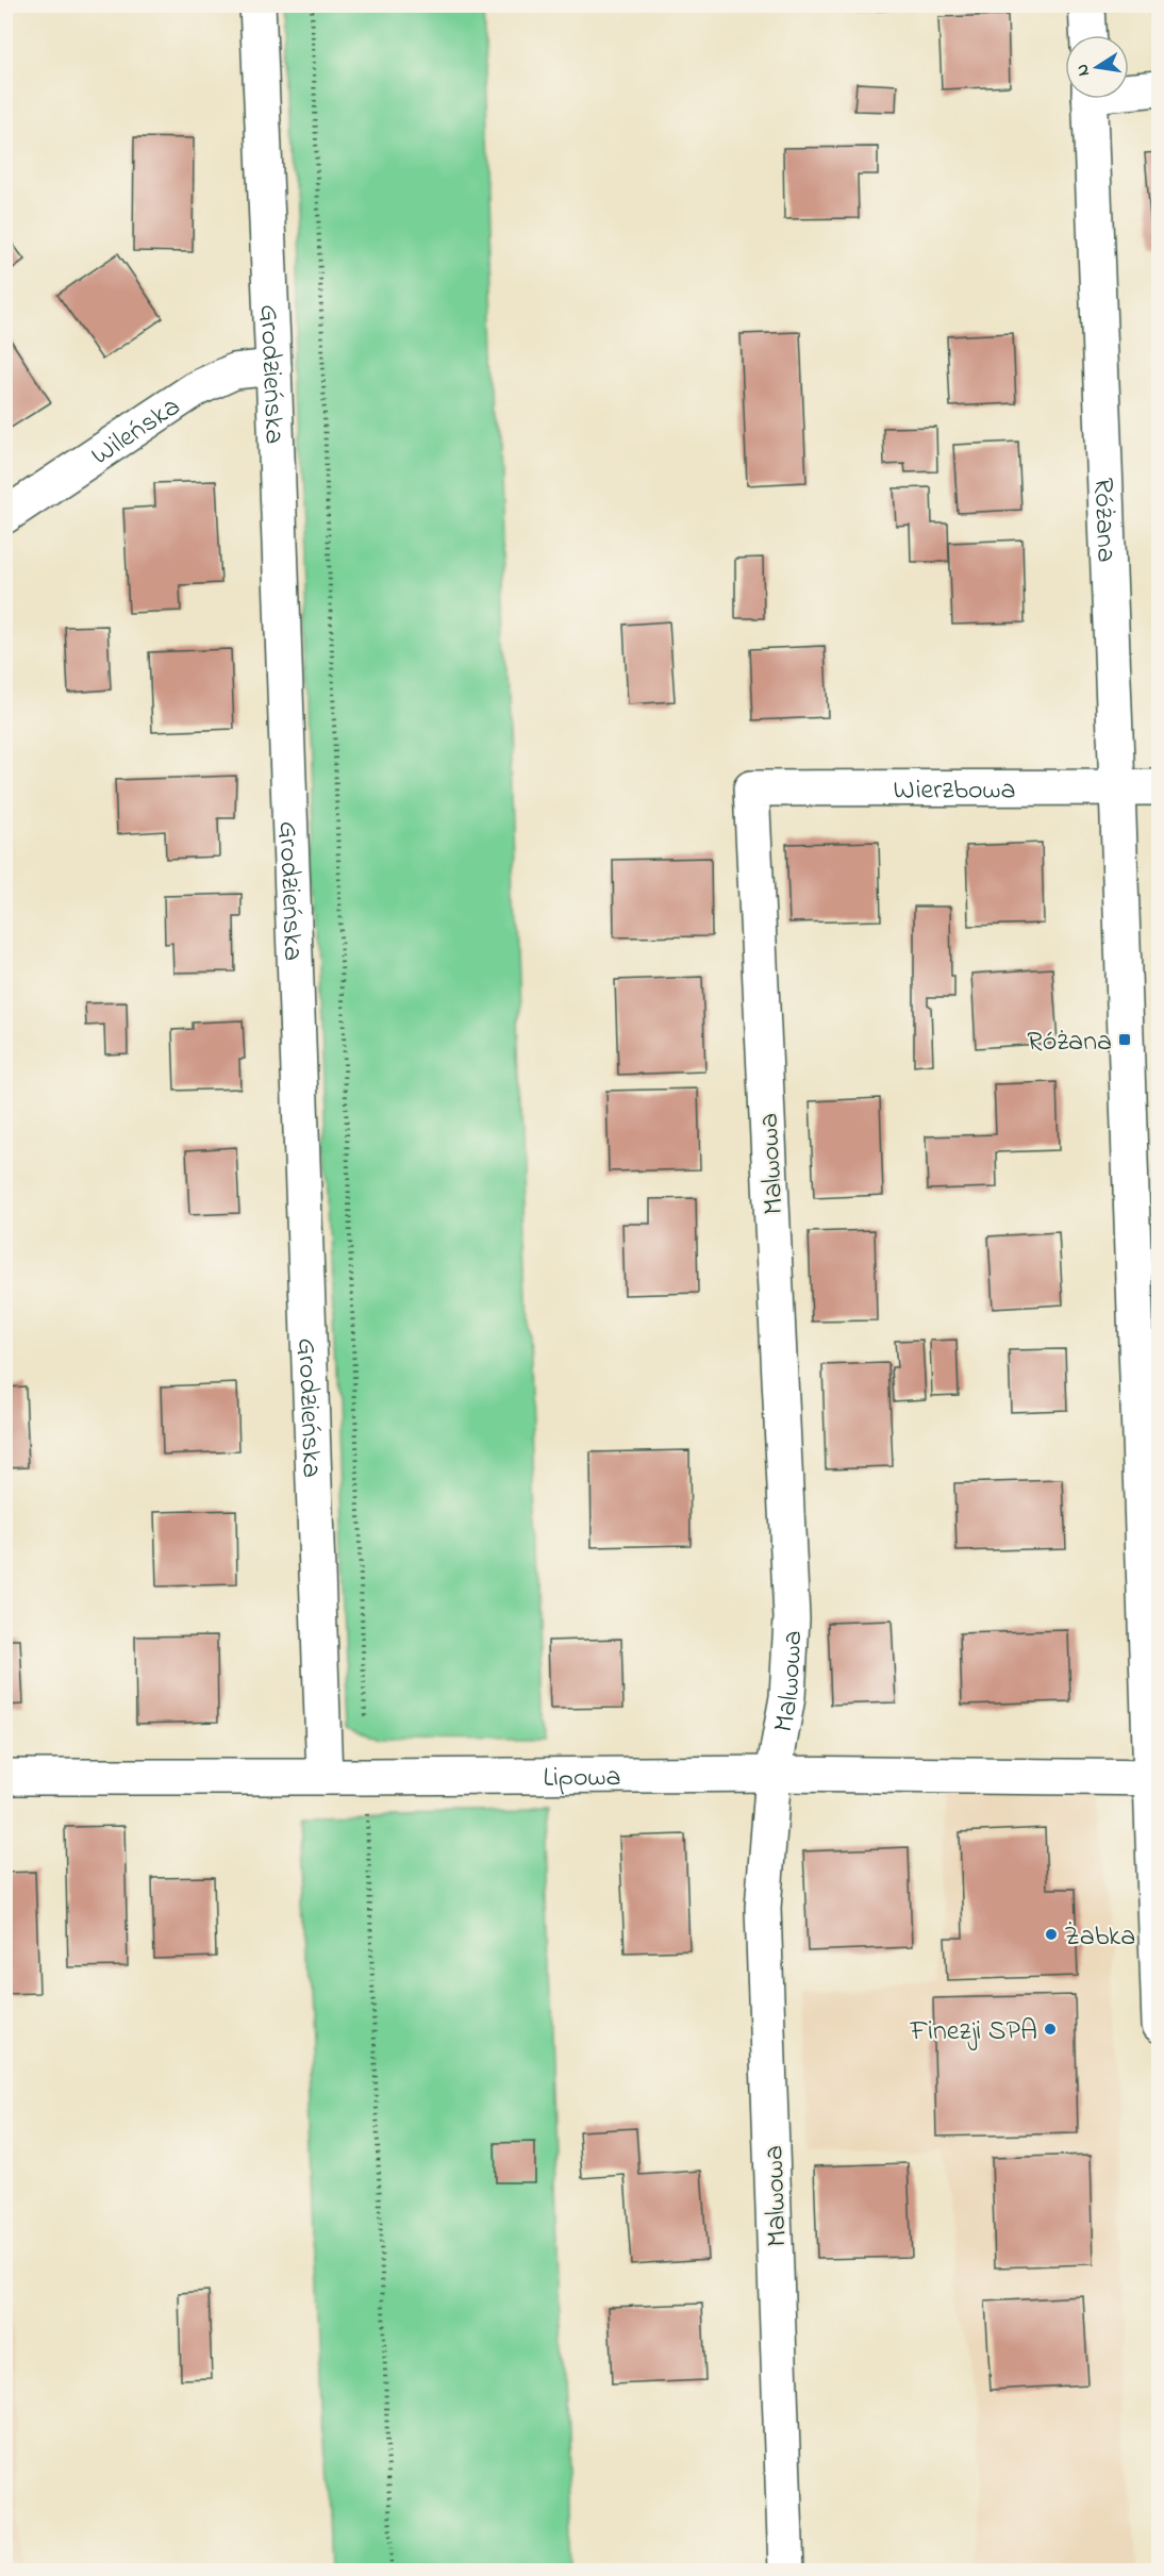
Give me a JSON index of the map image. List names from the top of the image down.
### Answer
{
  "streets": {
    "street": [
      "Grodzieńska",
      "Wileńska",
      "Różana",
      "Wierzbowa",
      "Malwowa",
      "Lipowa"
    ]
  },
  "crossings": [
    ["Grodzieńska", "Wileńska"],
    ["Grodzieńska", "Lipowa"],
    ["Różana", "Wierzbowa"],
    ["Różana", "Lipowa"],
    ["Wierzbowa", "Malwowa"],
    ["Malwowa", "Lipowa"]
  ],
  "places": {
    "transit": ["Różana"],
    "other": ["Żabka", "Finezji SPA"]
  },
  "north": "left"
}
